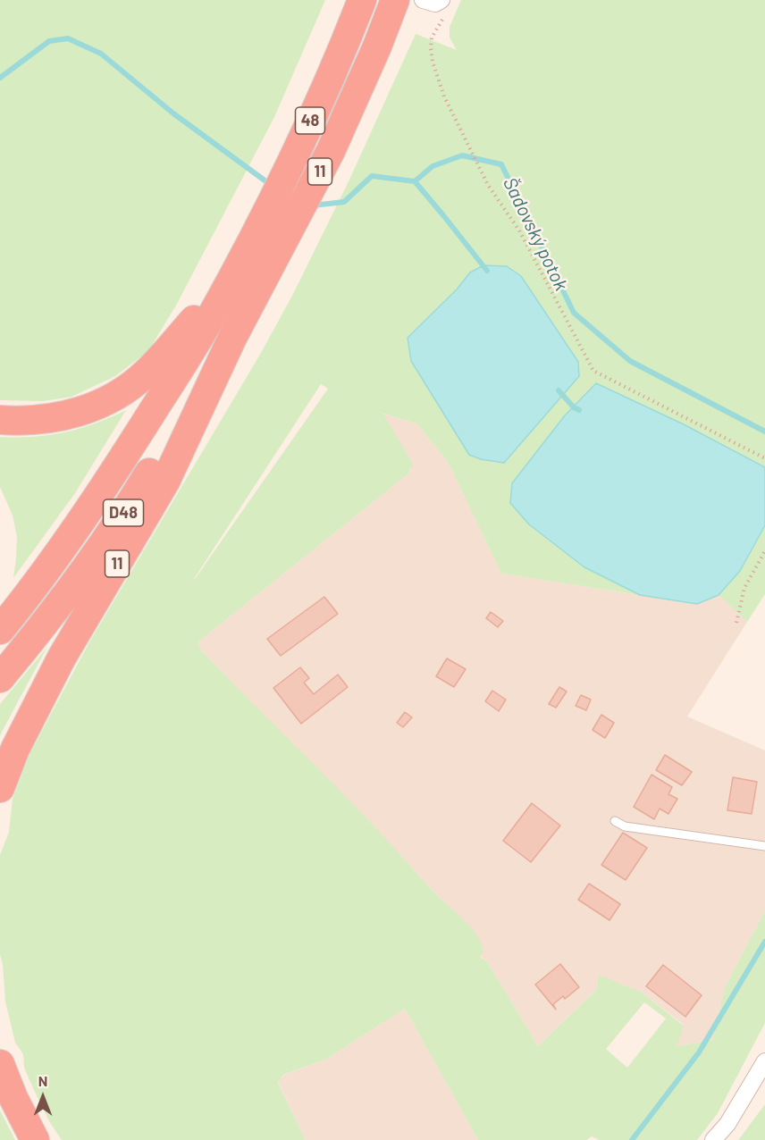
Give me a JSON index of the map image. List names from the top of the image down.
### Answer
{
  "streets": {
    "highway": ["48", "11", "D48"]
  },
  "crossings": [
    ["48", "D48"],
    ["11", "D48"]
  ],
  "water": ["Šadovský potok"],
  "north": "top"
}
